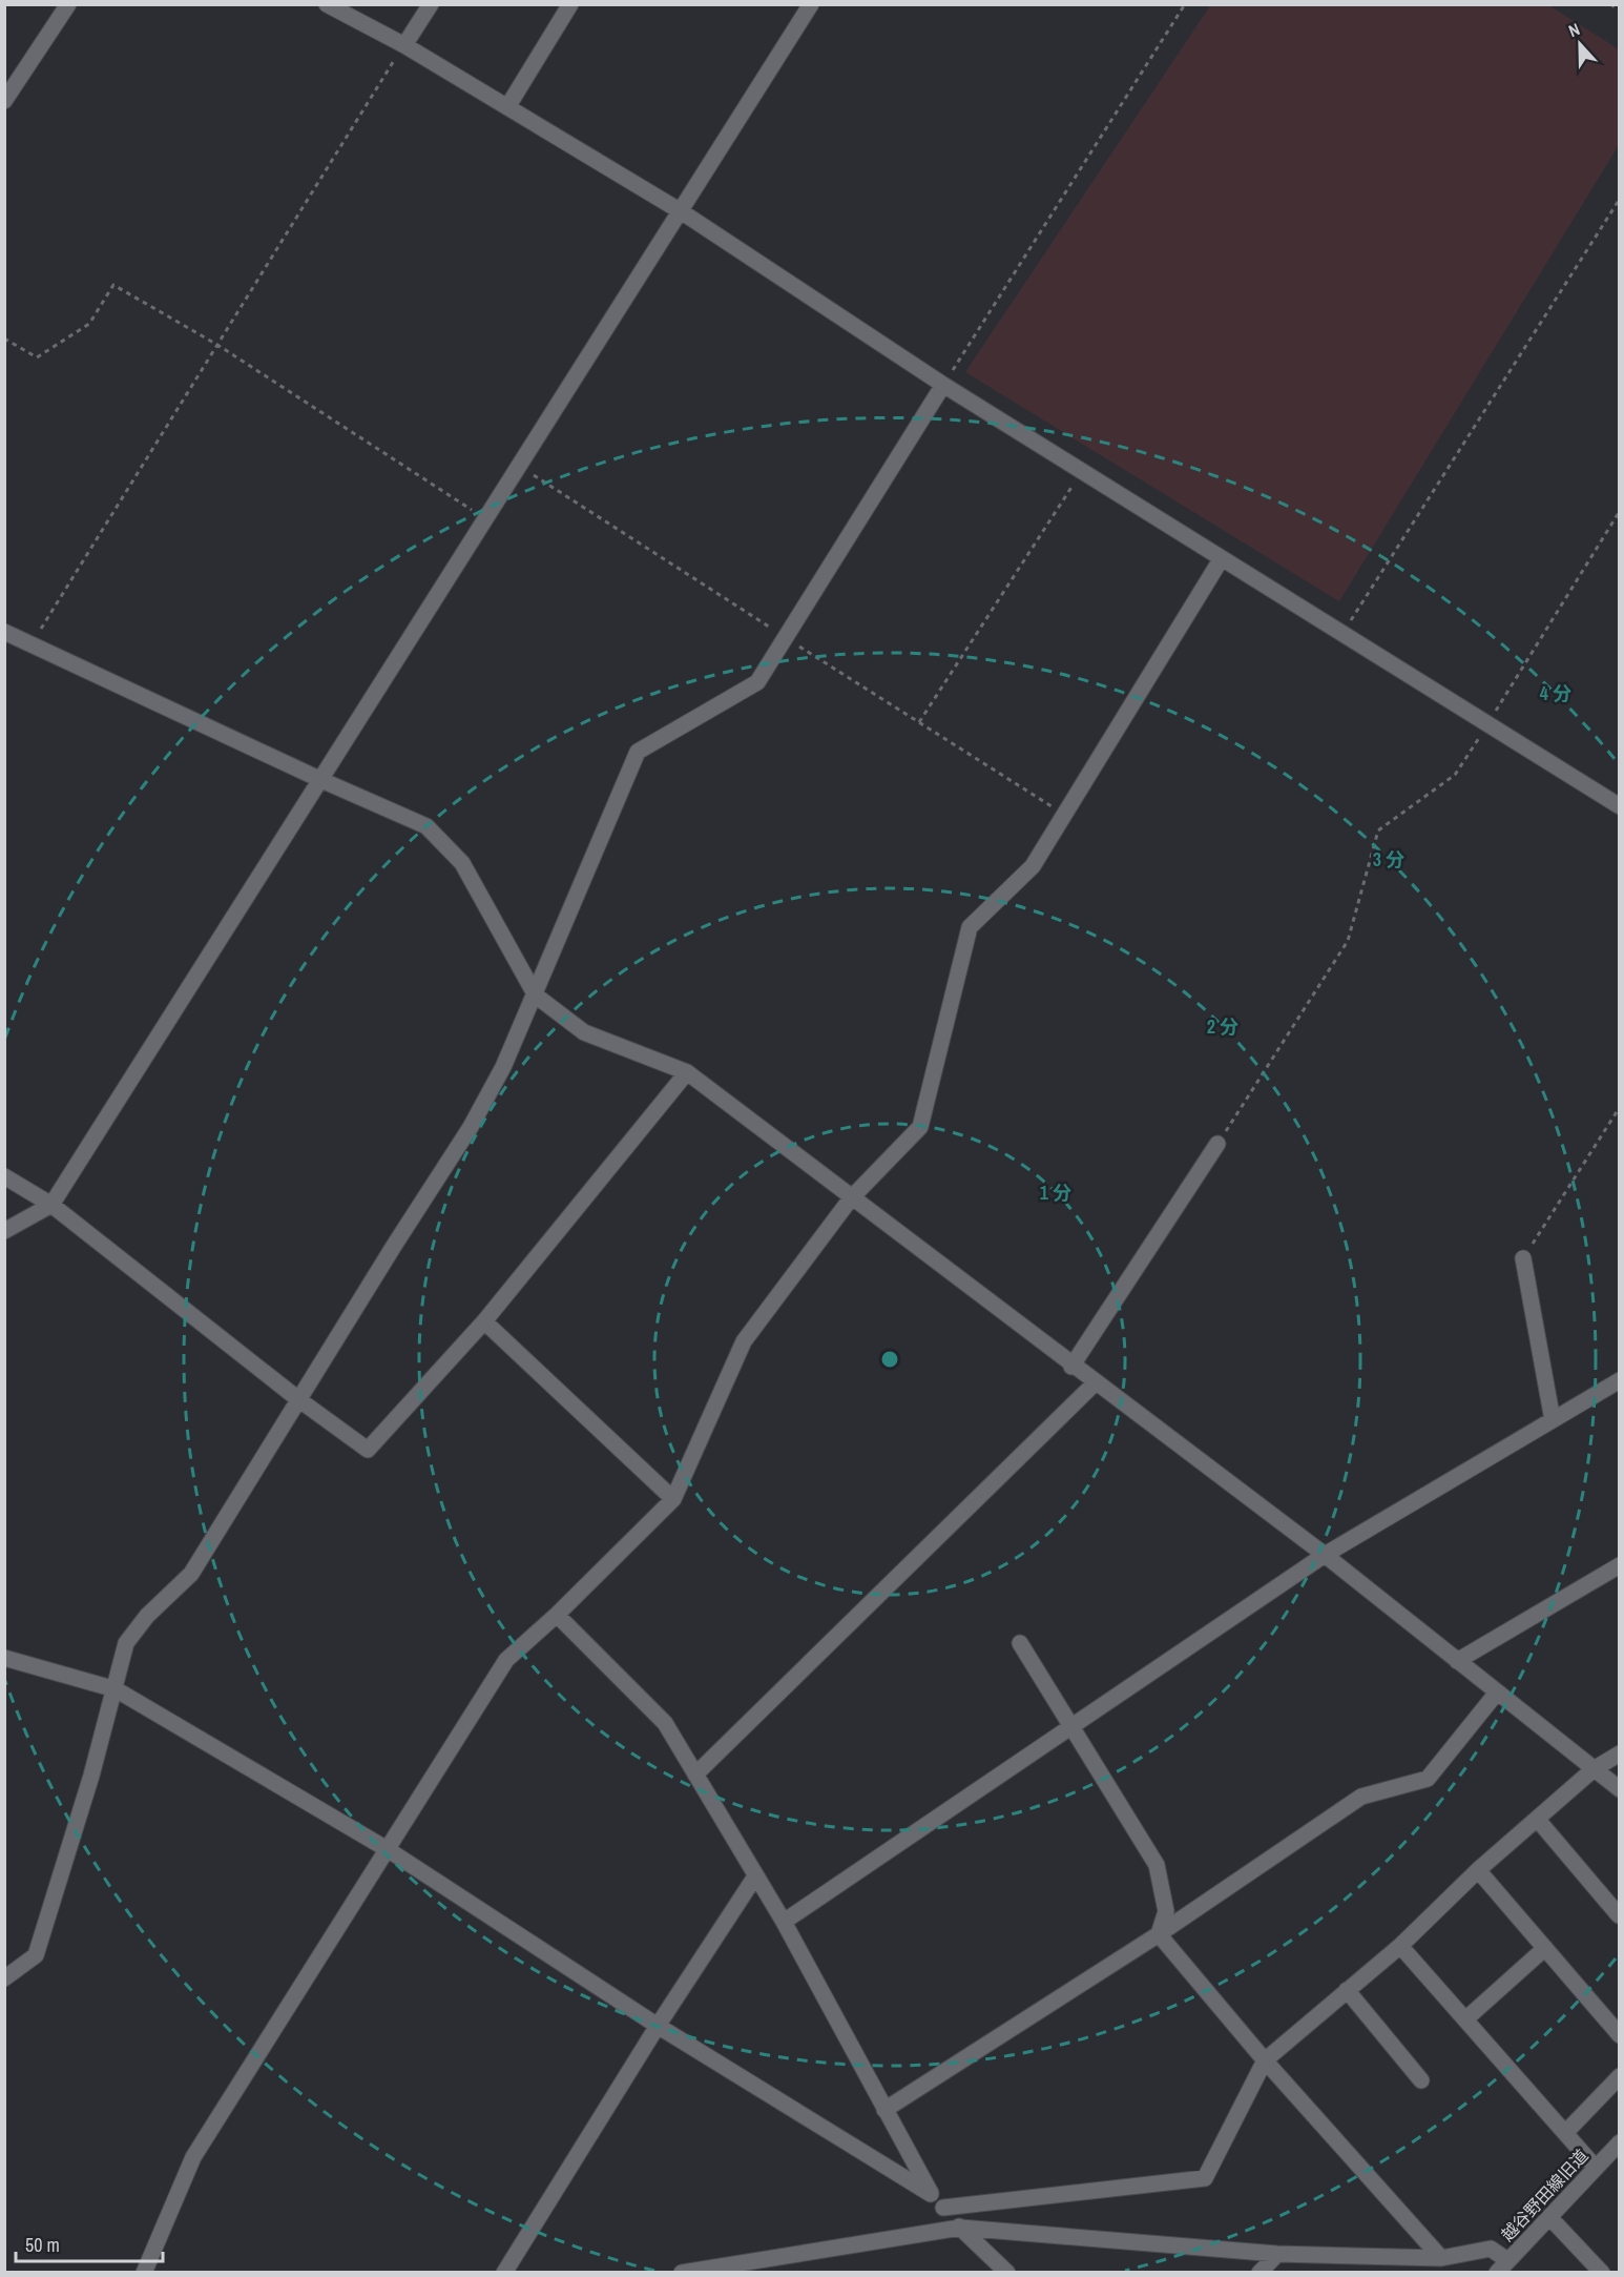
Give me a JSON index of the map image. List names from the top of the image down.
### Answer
{
  "streets": {
    "street": ["越谷野田線旧道"]
  },
  "scale_bar": "50 m",
  "north": "top",
  "rings": [
    "4 分",
    "3 分",
    "2 分",
    "1 分"
  ]
}
